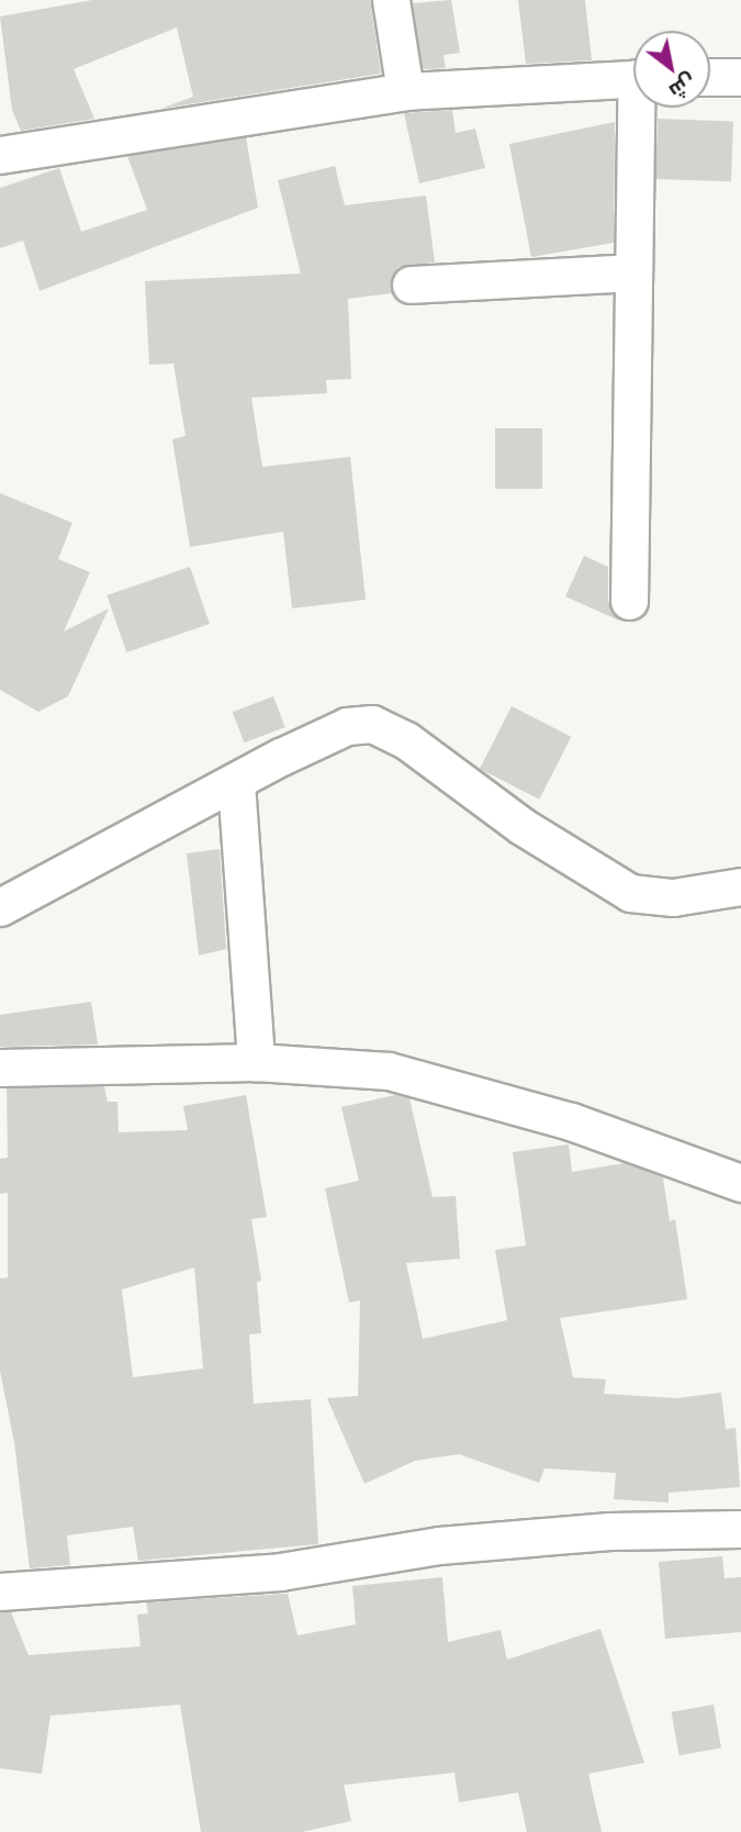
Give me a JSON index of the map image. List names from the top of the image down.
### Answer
{
  "north": "bottom right"
}
